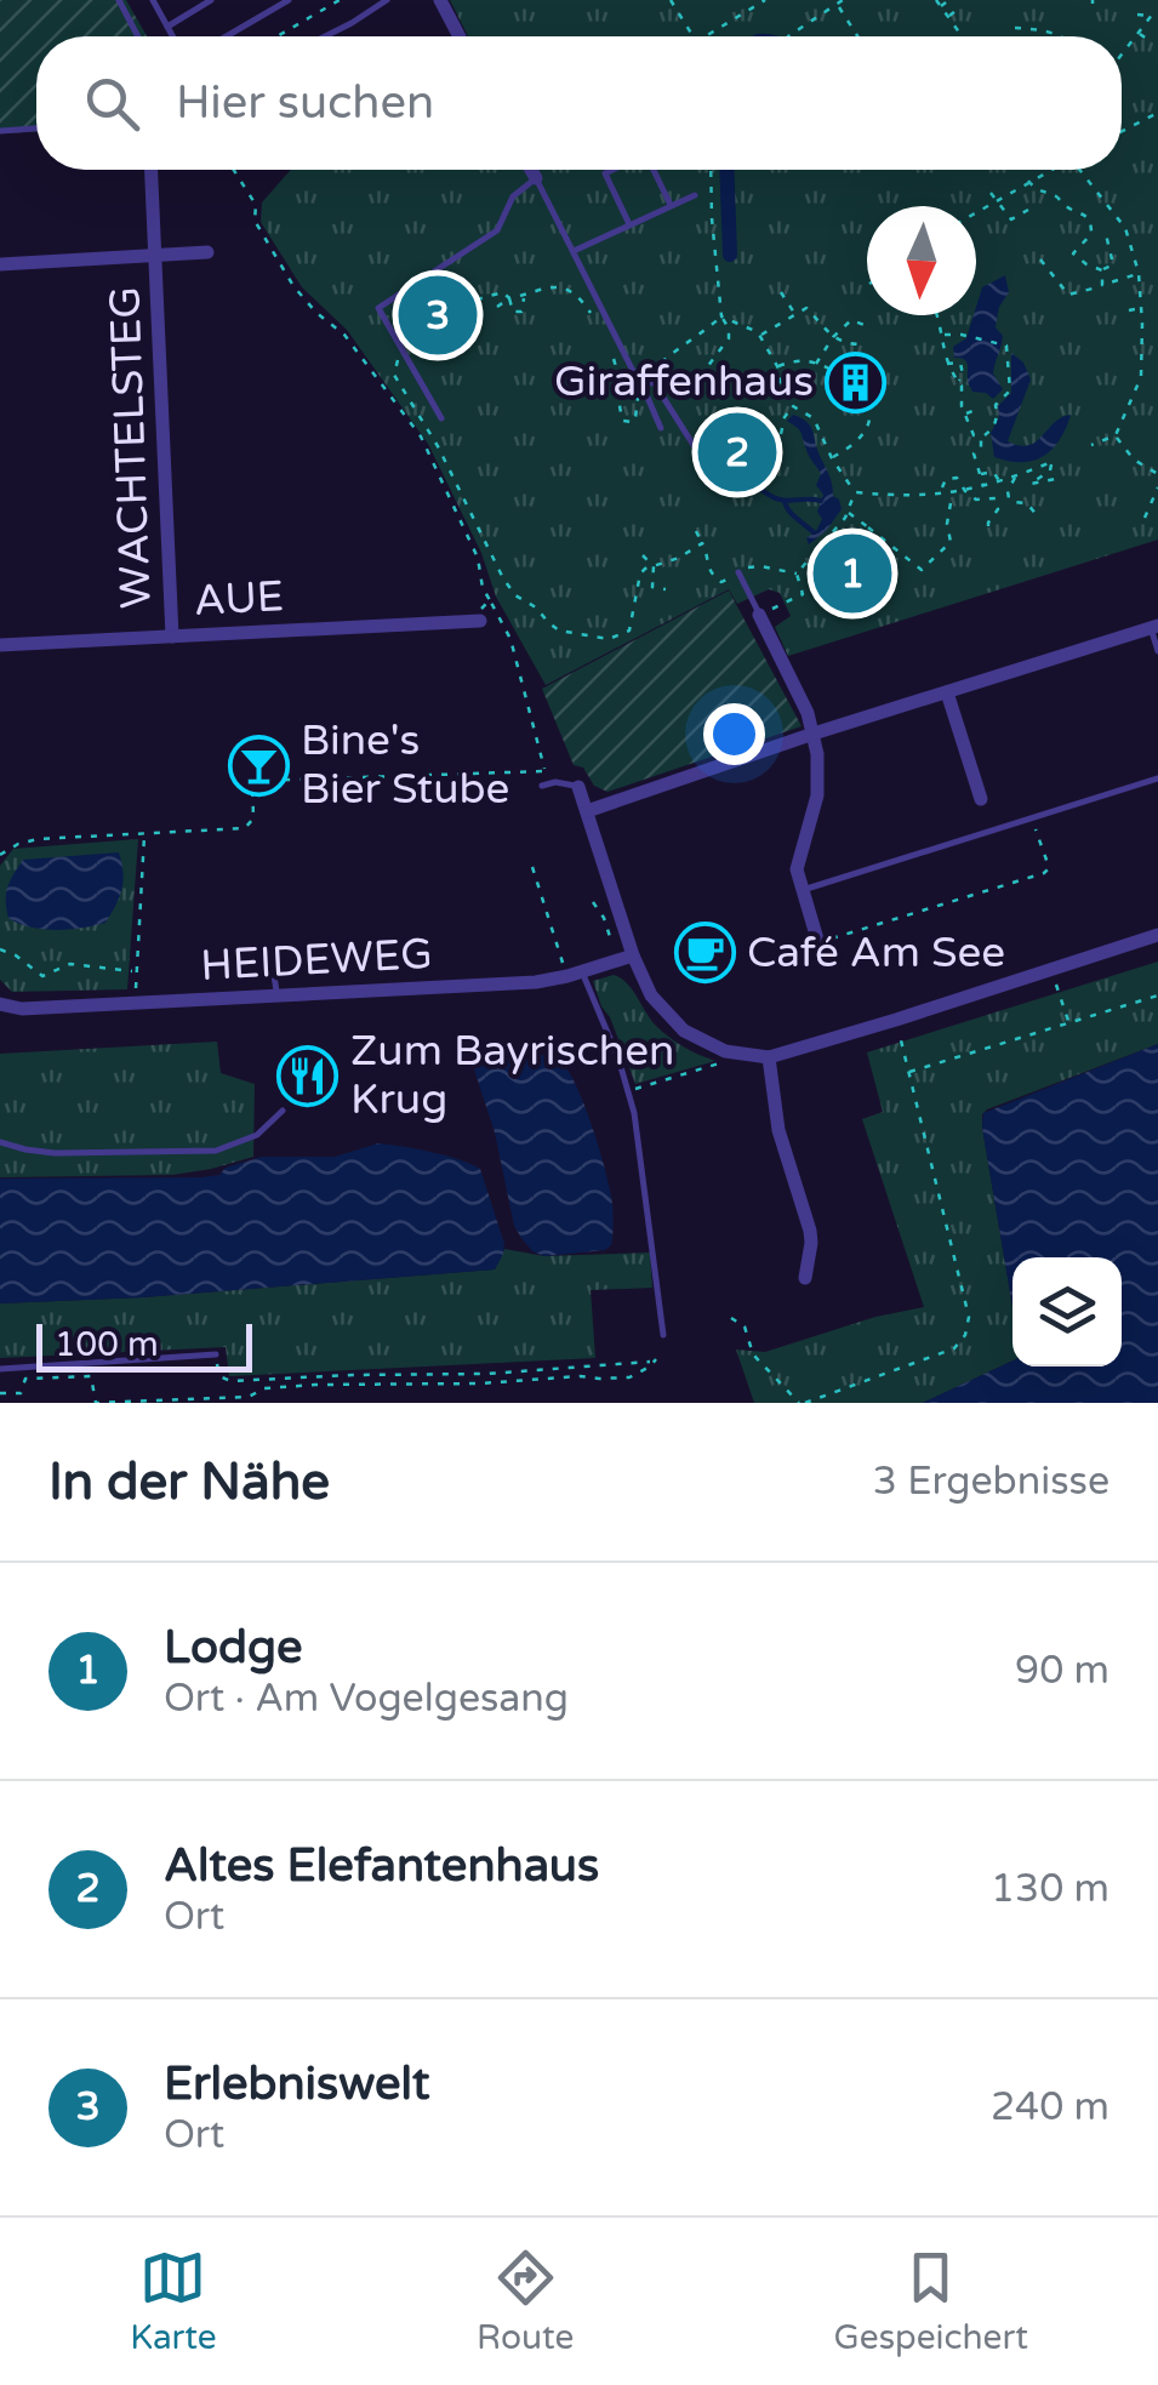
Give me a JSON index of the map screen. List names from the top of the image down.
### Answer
{
  "streets": {
    "street": ["WACHTELSTEG", "AUE", "HEIDEWEG"]
  },
  "crossings": [
    ["WACHTELSTEG", "AUE"]
  ],
  "places": {
    "building": ["Giraffenhaus"],
    "bar": ["Bine's Bier Stube"],
    "cafe": ["Café Am See"],
    "restaurant": ["Zum Bayrischen Krug"]
  },
  "scale_bar": "100 m",
  "north": "bottom",
  "page": {
    "search": "Hier suchen",
    "pins": ["3", "2", "1"],
    "scale": "100 m",
    "heading": ["In der Nähe", "3 Ergebnisse"],
    "list": [
      {
        "mark": "1",
        "name": "Lodge",
        "note": "Ort · Am Vogelgesang",
        "value": "90 m"
      },
      {
        "mark": "2",
        "name": "Altes Elefantenhaus",
        "note": "Ort",
        "value": "130 m"
      },
      {
        "mark": "3",
        "name": "Erlebniswelt",
        "note": "Ort",
        "value": "240 m"
      }
    ],
    "nav": ["Karte", "Route", "Gespeichert"]
  }
}
